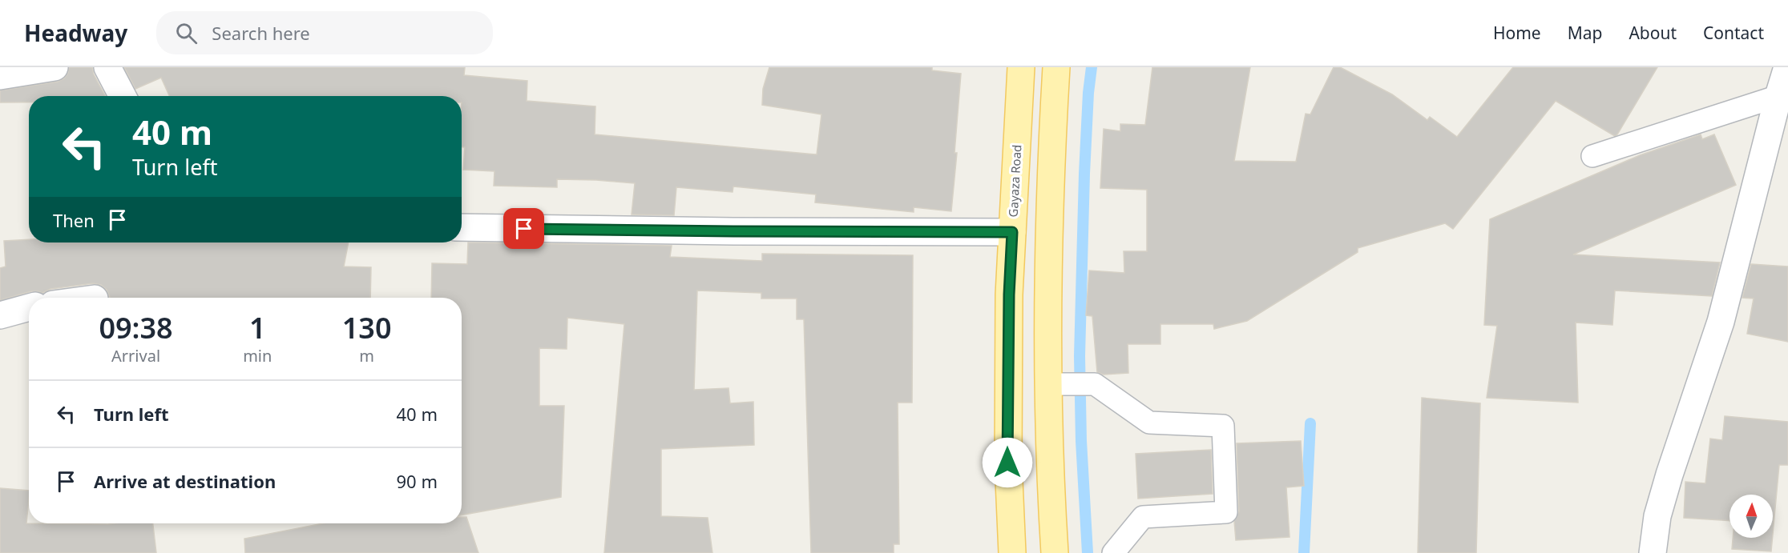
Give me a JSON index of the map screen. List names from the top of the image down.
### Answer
{
  "streets": {
    "main road": ["Gayaza Road"]
  },
  "north": "top",
  "page": {
    "header": "Headway",
    "search": "Search here",
    "nav": [
      "Home",
      "Map",
      "About",
      "Contact"
    ],
    "turn": ["40 m", "Turn left"],
    "then": "Then",
    "eta": [
      "09:38",
      "Arrival",
      "1",
      "min",
      "130",
      "m"
    ],
    "list": [
      {
        "name": "Turn left",
        "value": "40 m"
      },
      {
        "name": "Arrive at destination",
        "value": "90 m"
      }
    ]
  }
}
